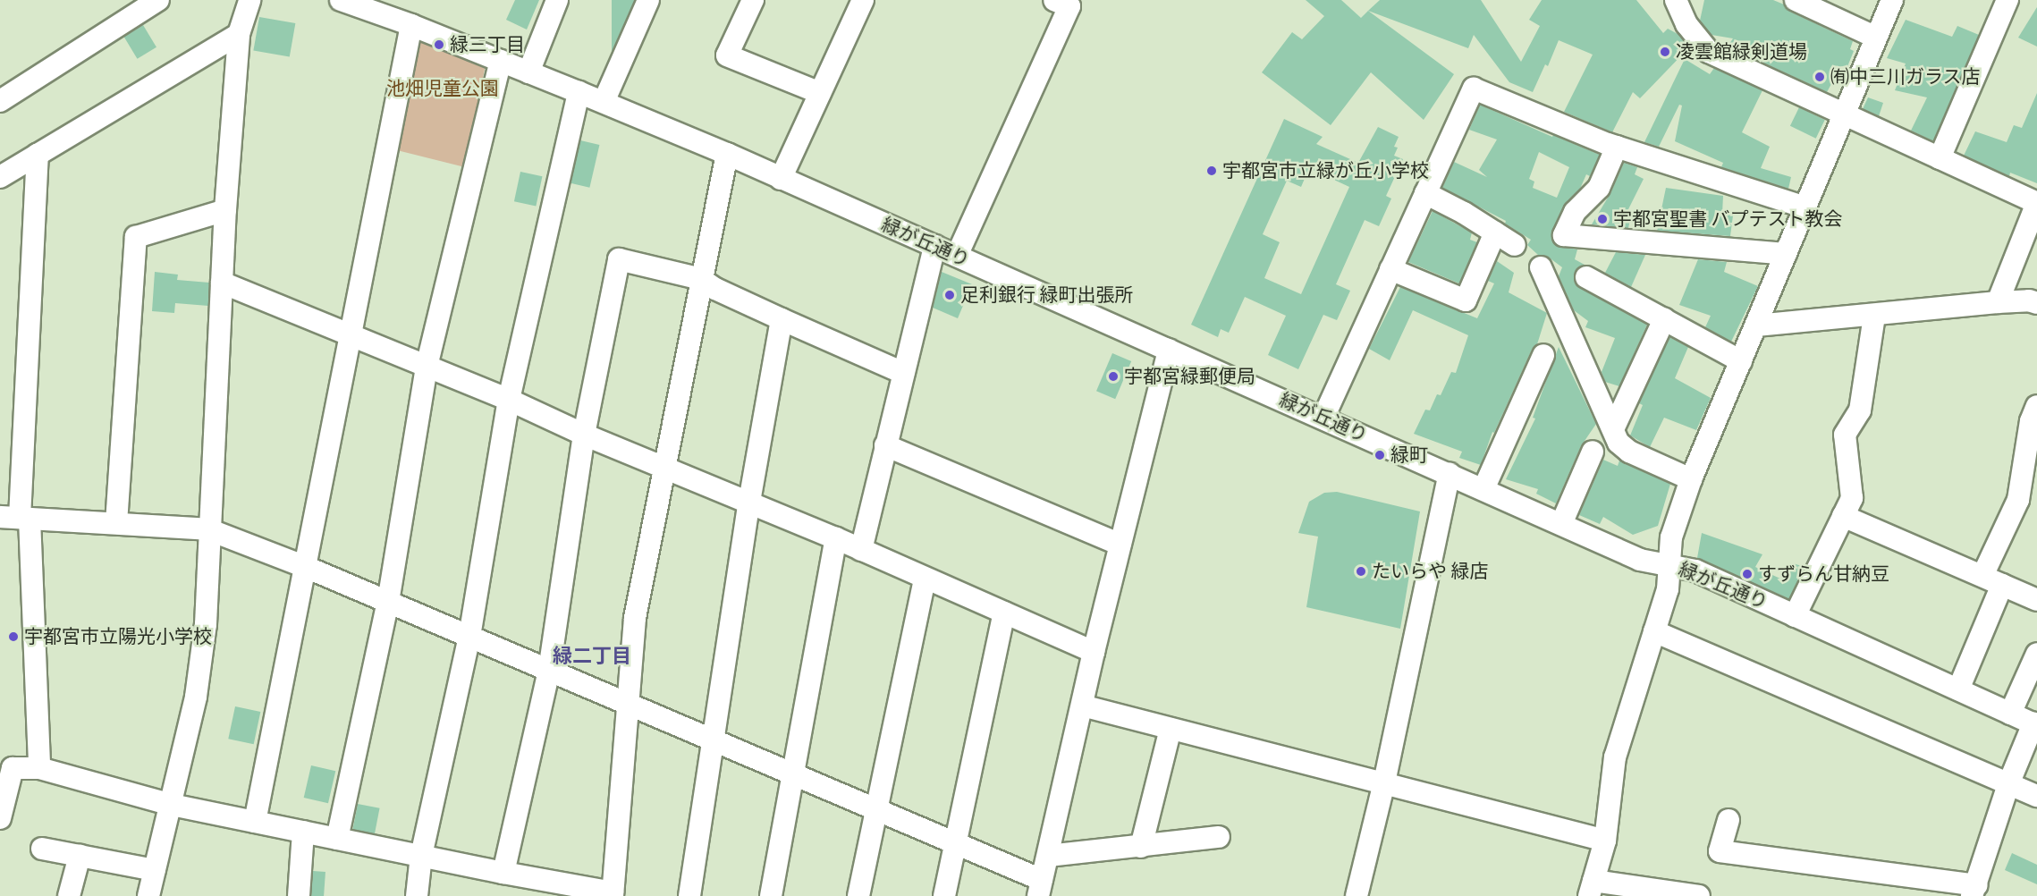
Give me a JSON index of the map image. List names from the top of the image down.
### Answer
{
  "streets": {
    "street": ["緑が丘通り"]
  },
  "districts": ["緑二丁目"],
  "parks": ["池畑児童公園"],
  "places": [
    "緑三丁目",
    "凌雲館緑剣道場",
    "㈲中三川ガラス店",
    "宇都宮市立緑が丘小学校",
    "宇都宮聖書 バプテスト教会",
    "足利銀行 緑町出張所",
    "宇都宮緑郵便局",
    "緑町",
    "たいらや 緑店",
    "すずらん甘納豆",
    "宇都宮市立陽光小学校"
  ]
}
